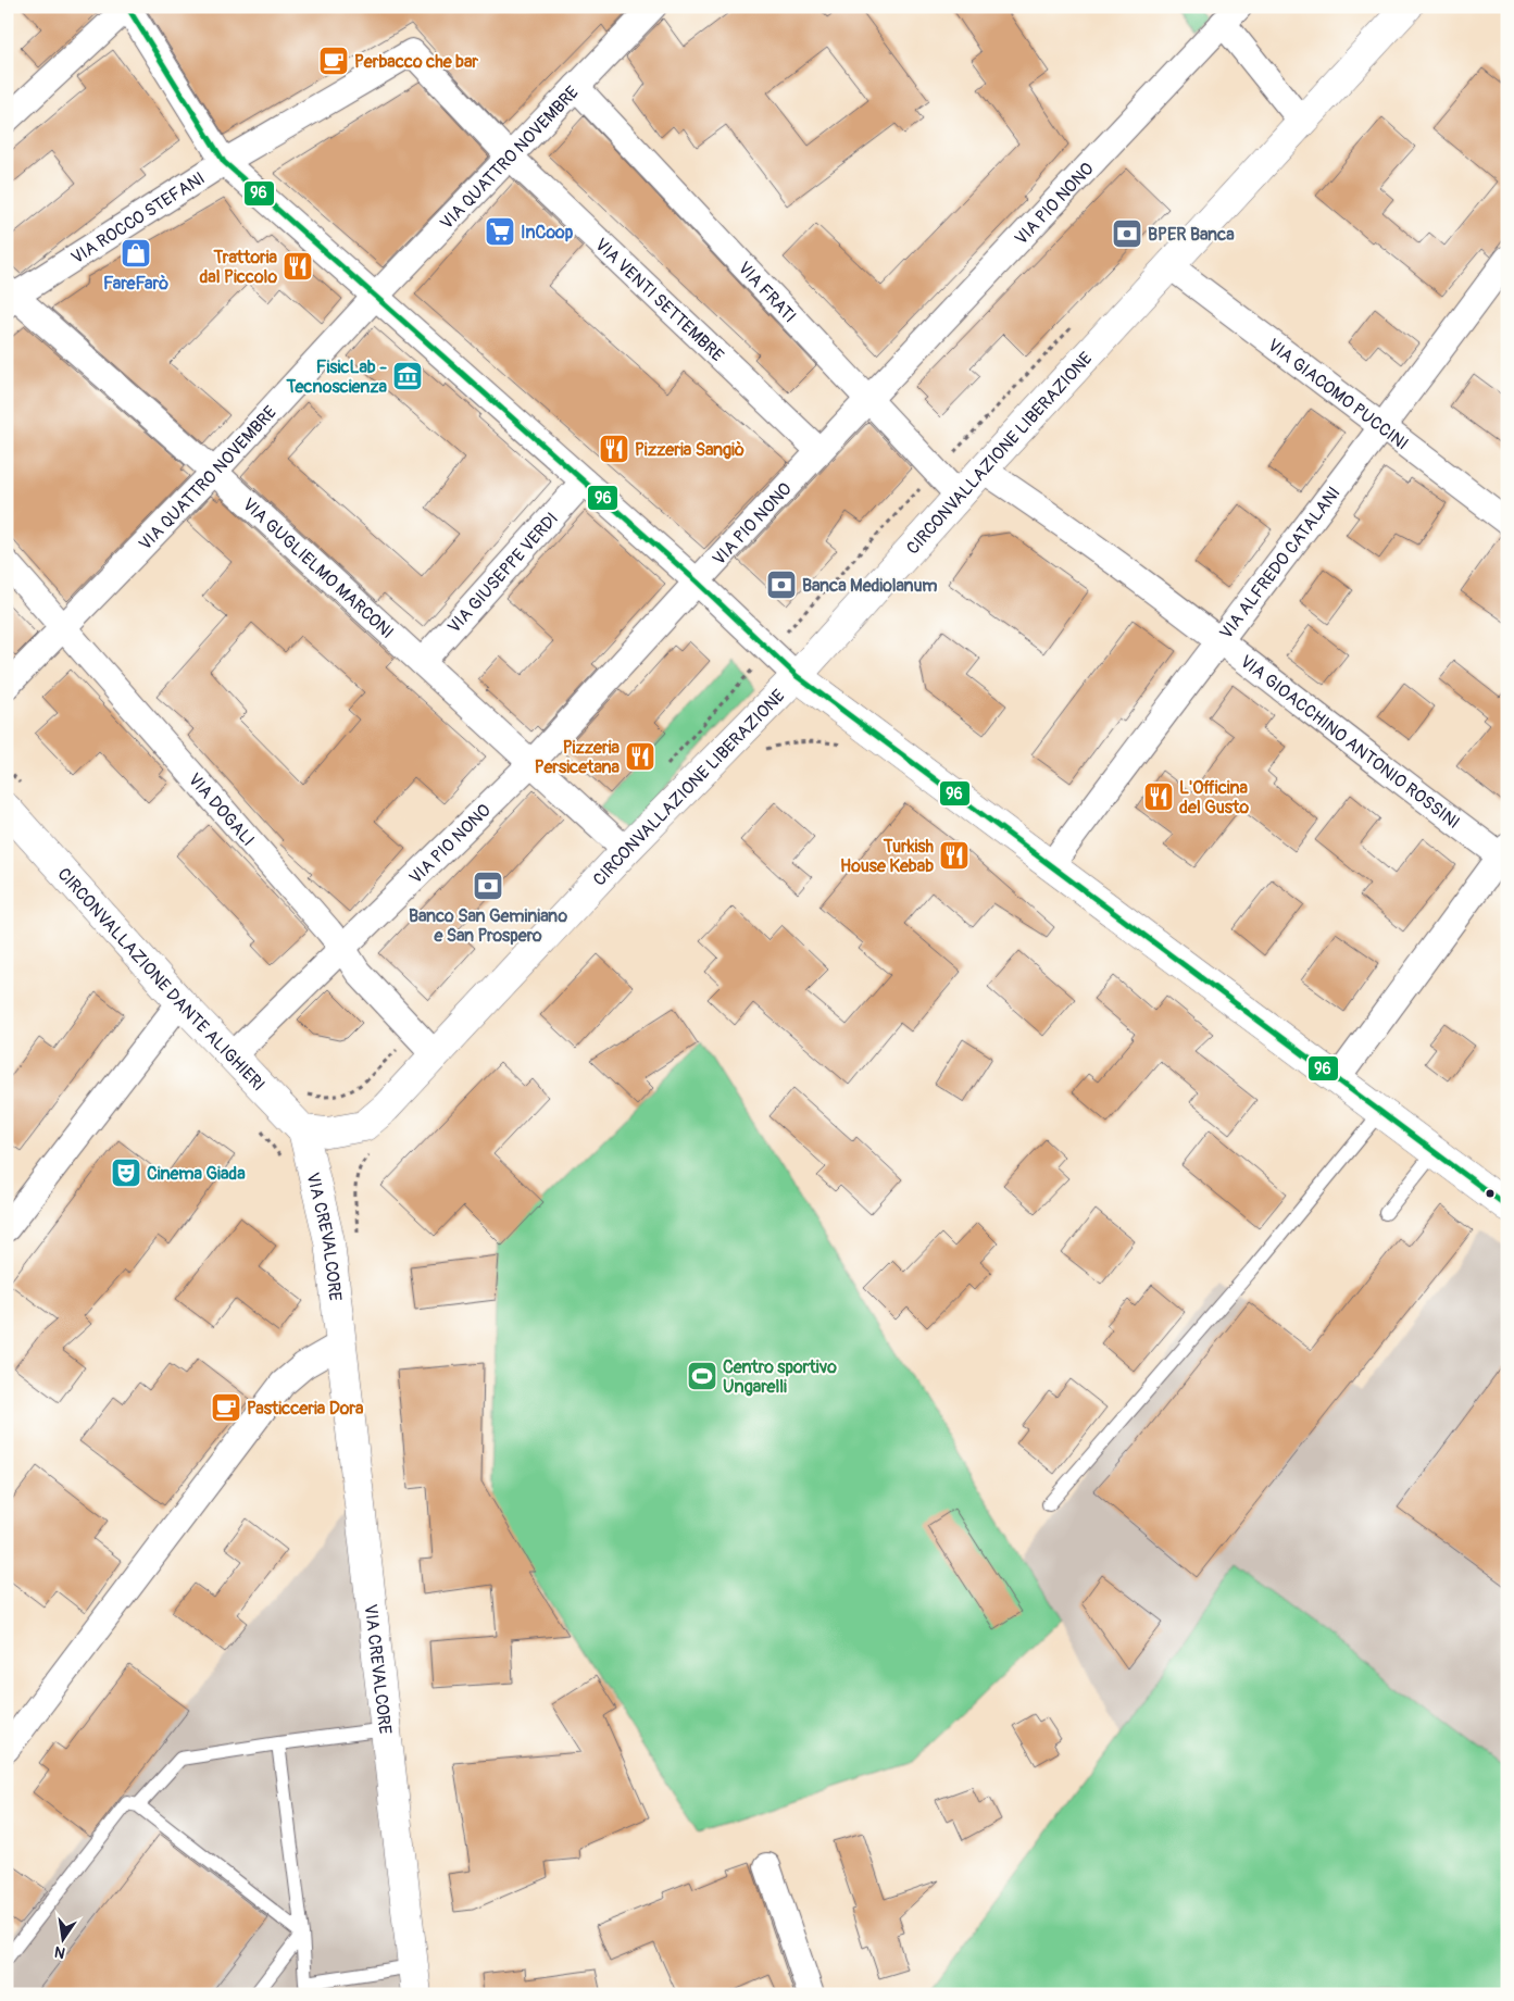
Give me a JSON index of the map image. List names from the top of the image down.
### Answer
{
  "streets": {
    "main road": ["CIRCONVALLAZIONE LIBERAZIONE", "CIRCONVALLAZIONE DANTE ALIGHIERI", "VIA CREVALCORE"],
    "street": [
      "VIA QUATTRO NOVEMBRE",
      "VIA PIO NONO",
      "VIA ROCCO STEFANI",
      "VIA FRATI",
      "VIA VENTI SETTEMBRE",
      "VIA GIACOMO PUCCINI",
      "VIA ALFREDO CATALANI",
      "VIA GUGLIELMO MARCONI",
      "VIA GIUSEPPE VERDI",
      "VIA GIOACCHINO ANTONIO ROSSINI",
      "VIA DOGALI"
    ]
  },
  "crossings": [
    ["VIA QUATTRO NOVEMBRE", "VIA FRATI"],
    ["VIA QUATTRO NOVEMBRE", "VIA VENTI SETTEMBRE"],
    ["VIA QUATTRO NOVEMBRE", "VIA GUGLIELMO MARCONI"],
    ["VIA QUATTRO NOVEMBRE", "VIA DOGALI"],
    ["VIA PIO NONO", "VIA FRATI"],
    ["VIA PIO NONO", "VIA VENTI SETTEMBRE"],
    ["VIA PIO NONO", "VIA GUGLIELMO MARCONI"],
    ["VIA PIO NONO", "VIA DOGALI"],
    ["VIA PIO NONO", "CIRCONVALLAZIONE DANTE ALIGHIERI"],
    ["VIA ROCCO STEFANI", "VIA VENTI SETTEMBRE"],
    ["VIA ROCCO STEFANI", "VIA GUGLIELMO MARCONI"],
    ["VIA FRATI", "CIRCONVALLAZIONE LIBERAZIONE"],
    ["VIA GIACOMO PUCCINI", "CIRCONVALLAZIONE LIBERAZIONE"],
    ["VIA GIACOMO PUCCINI", "VIA ALFREDO CATALANI"],
    ["CIRCONVALLAZIONE LIBERAZIONE", "VIA GUGLIELMO MARCONI"],
    ["CIRCONVALLAZIONE LIBERAZIONE", "VIA GIOACCHINO ANTONIO ROSSINI"],
    ["CIRCONVALLAZIONE LIBERAZIONE", "VIA DOGALI"],
    ["CIRCONVALLAZIONE LIBERAZIONE", "CIRCONVALLAZIONE DANTE ALIGHIERI"],
    ["CIRCONVALLAZIONE LIBERAZIONE", "VIA CREVALCORE"],
    ["VIA ALFREDO CATALANI", "VIA GIOACCHINO ANTONIO ROSSINI"],
    ["VIA GUGLIELMO MARCONI", "VIA GIUSEPPE VERDI"],
    ["CIRCONVALLAZIONE DANTE ALIGHIERI", "VIA CREVALCORE"]
  ],
  "places": {
    "cafe": ["Perbacco che bar", "Pasticceria Dora"],
    "supermarket": ["InCoop"],
    "bank": ["BPER Banca", "Banca Mediolanum", "Banco San Geminiano e San Prospero"],
    "shop": ["FareFarò"],
    "restaurant": [
      "Trattoria dal Piccolo",
      "Pizzeria Sangiò",
      "Pizzeria Persicetana",
      "L'Officina del Gusto",
      "Turkish House Kebab"
    ],
    "museum": ["FisicLab - Tecnoscienza"],
    "theatre": ["Cinema Giada"],
    "sports": ["Centro sportivo Ungarelli"]
  },
  "lines": ["transit line 96"],
  "north": "bottom"
}
